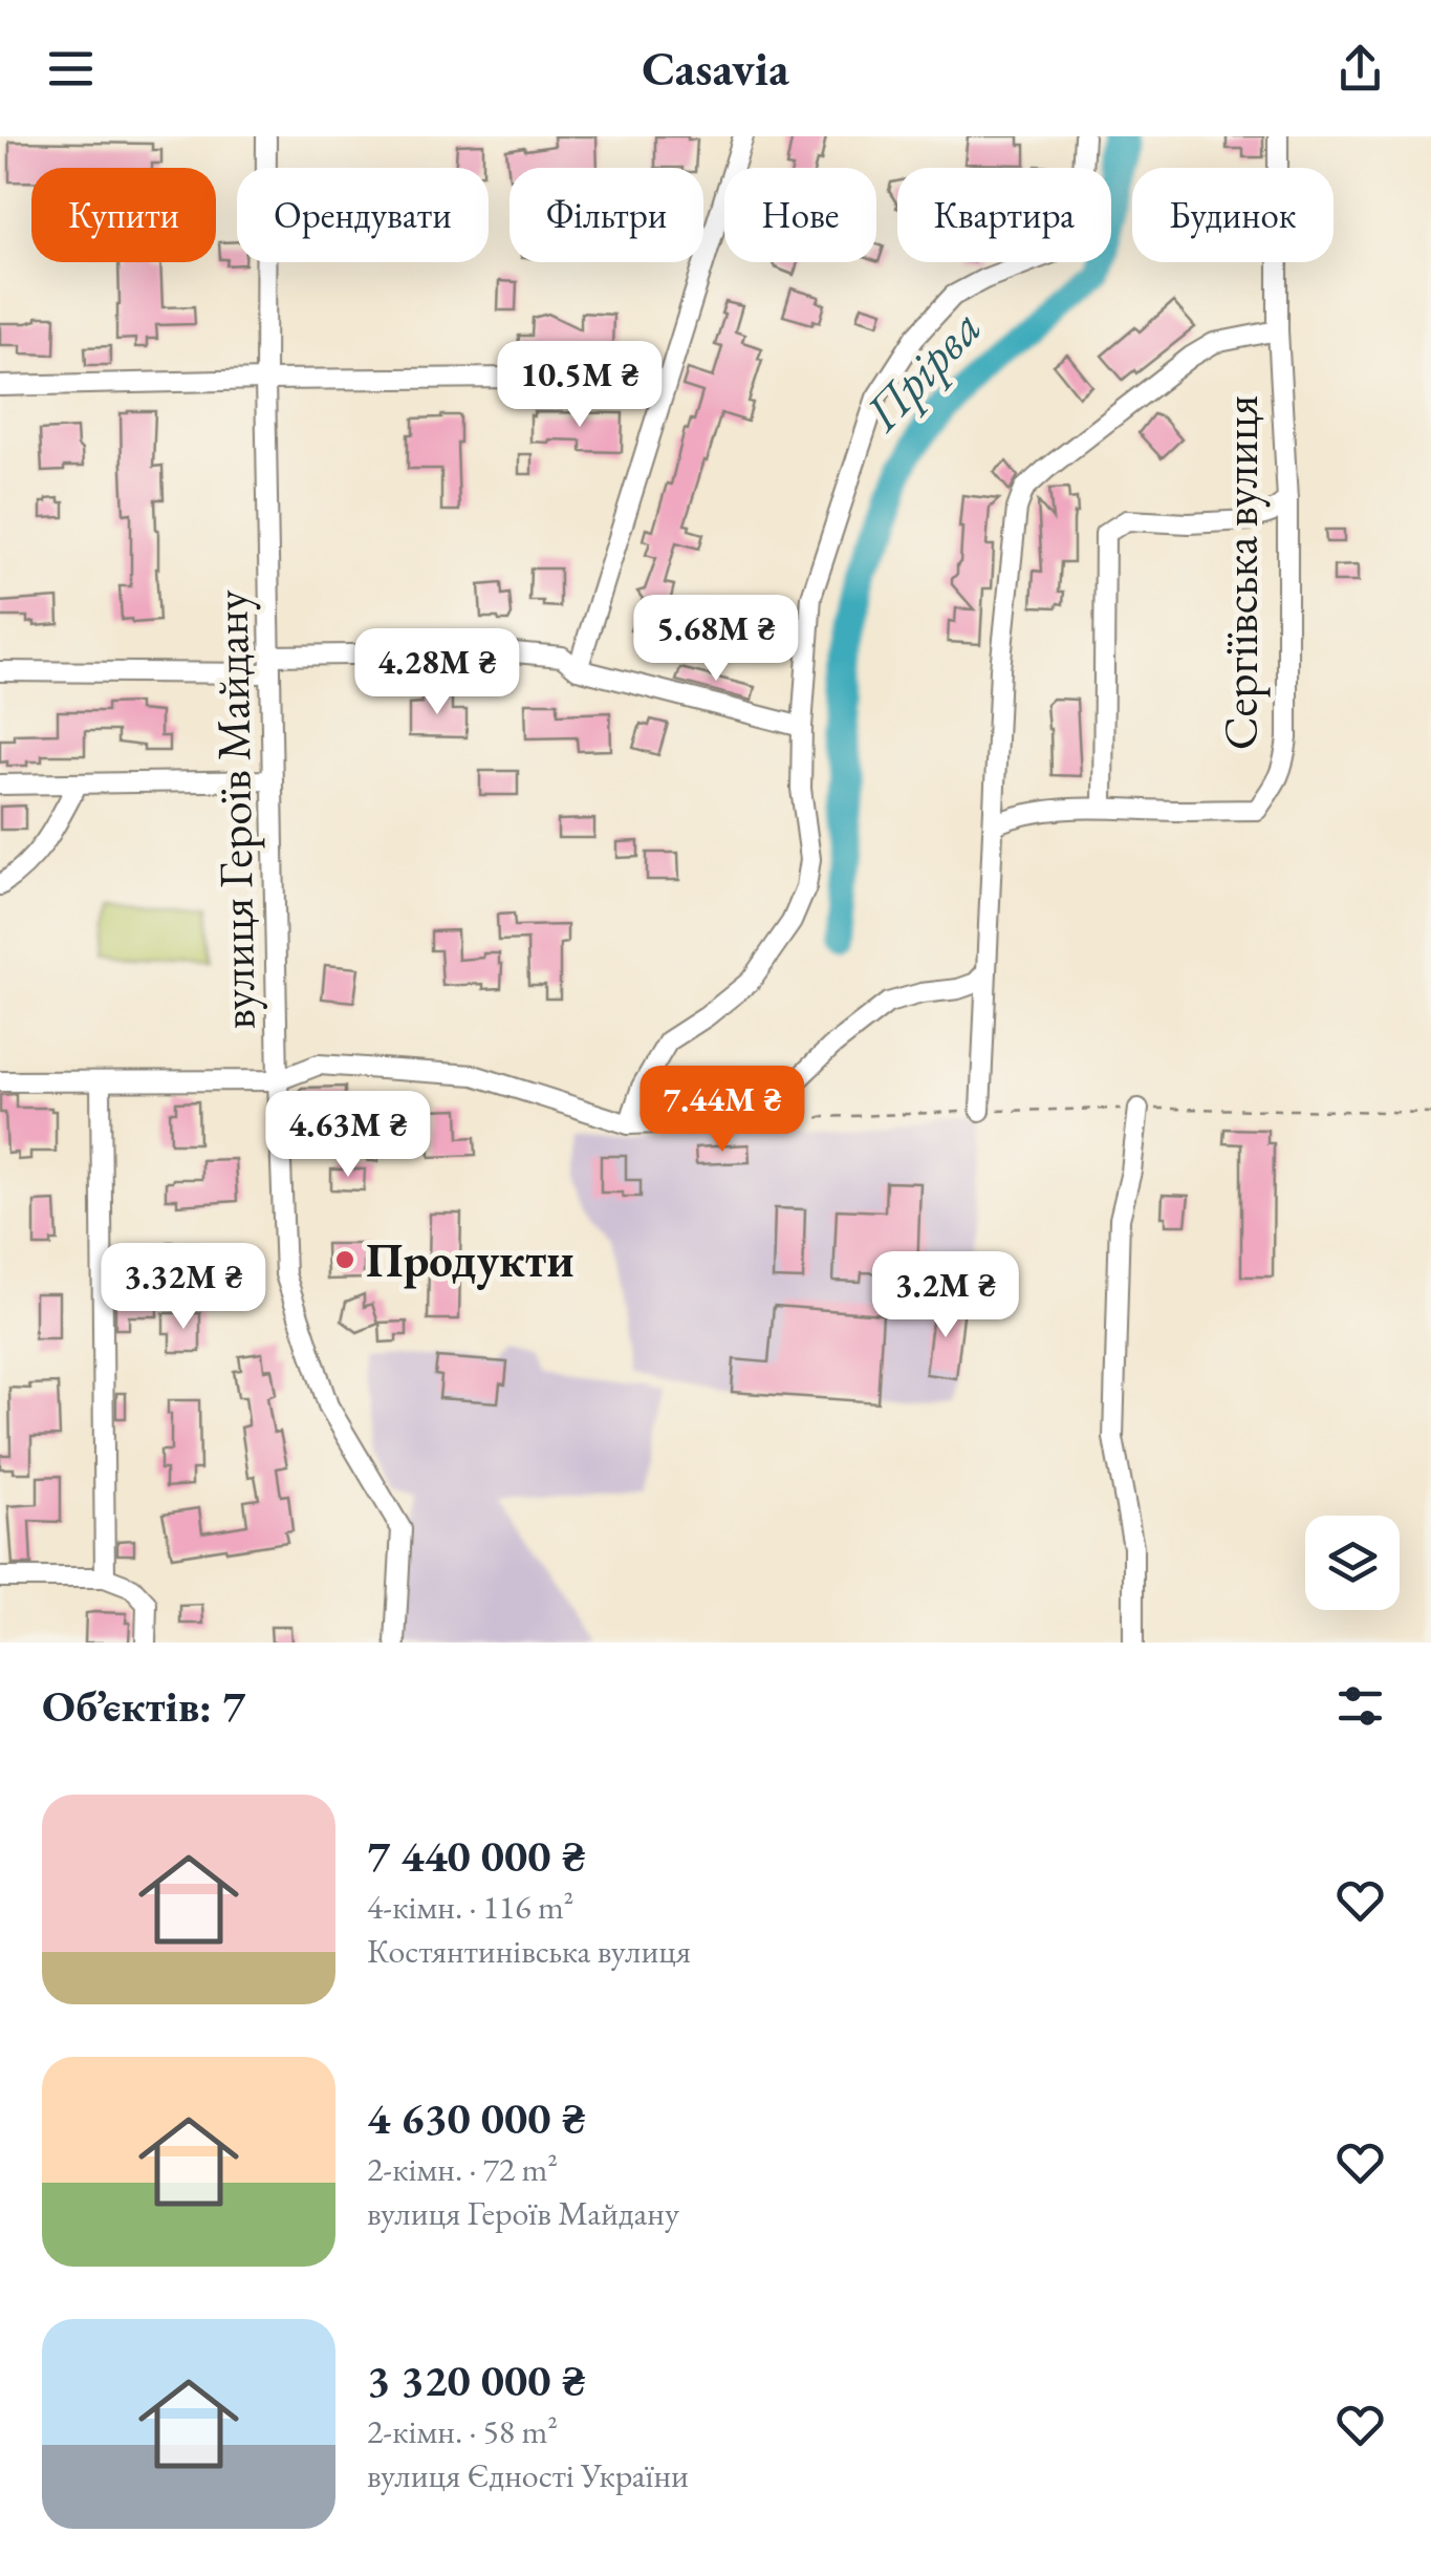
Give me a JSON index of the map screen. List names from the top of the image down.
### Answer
{
  "streets": {
    "street": ["Сергіївська вулиця", "вулиця Героїв Майдану"]
  },
  "water": ["Прірва"],
  "places": ["Продукти"],
  "page": {
    "header": "Casavia",
    "chip": [
      "Купити",
      "Орендувати",
      "Фільтри",
      "Нове",
      "Квартира",
      "Будинок"
    ],
    "price": [
      "10.5M ₴",
      "5.68M ₴",
      "4.28M ₴",
      "7.44M ₴",
      "4.63M ₴",
      "3.32M ₴",
      "3.2M ₴"
    ],
    "heading": "Об’єктів: 7",
    "list": [
      {
        "name": "7 440 000 ₴",
        "note": "4-кімн. · 116 m² · Костянтинівська вулиця"
      },
      {
        "name": "4 630 000 ₴",
        "note": "2-кімн. · 72 m² · вулиця Героїв Майдану"
      },
      {
        "name": "3 320 000 ₴",
        "note": "2-кімн. · 58 m² · вулиця Єдності України"
      }
    ]
  }
}
